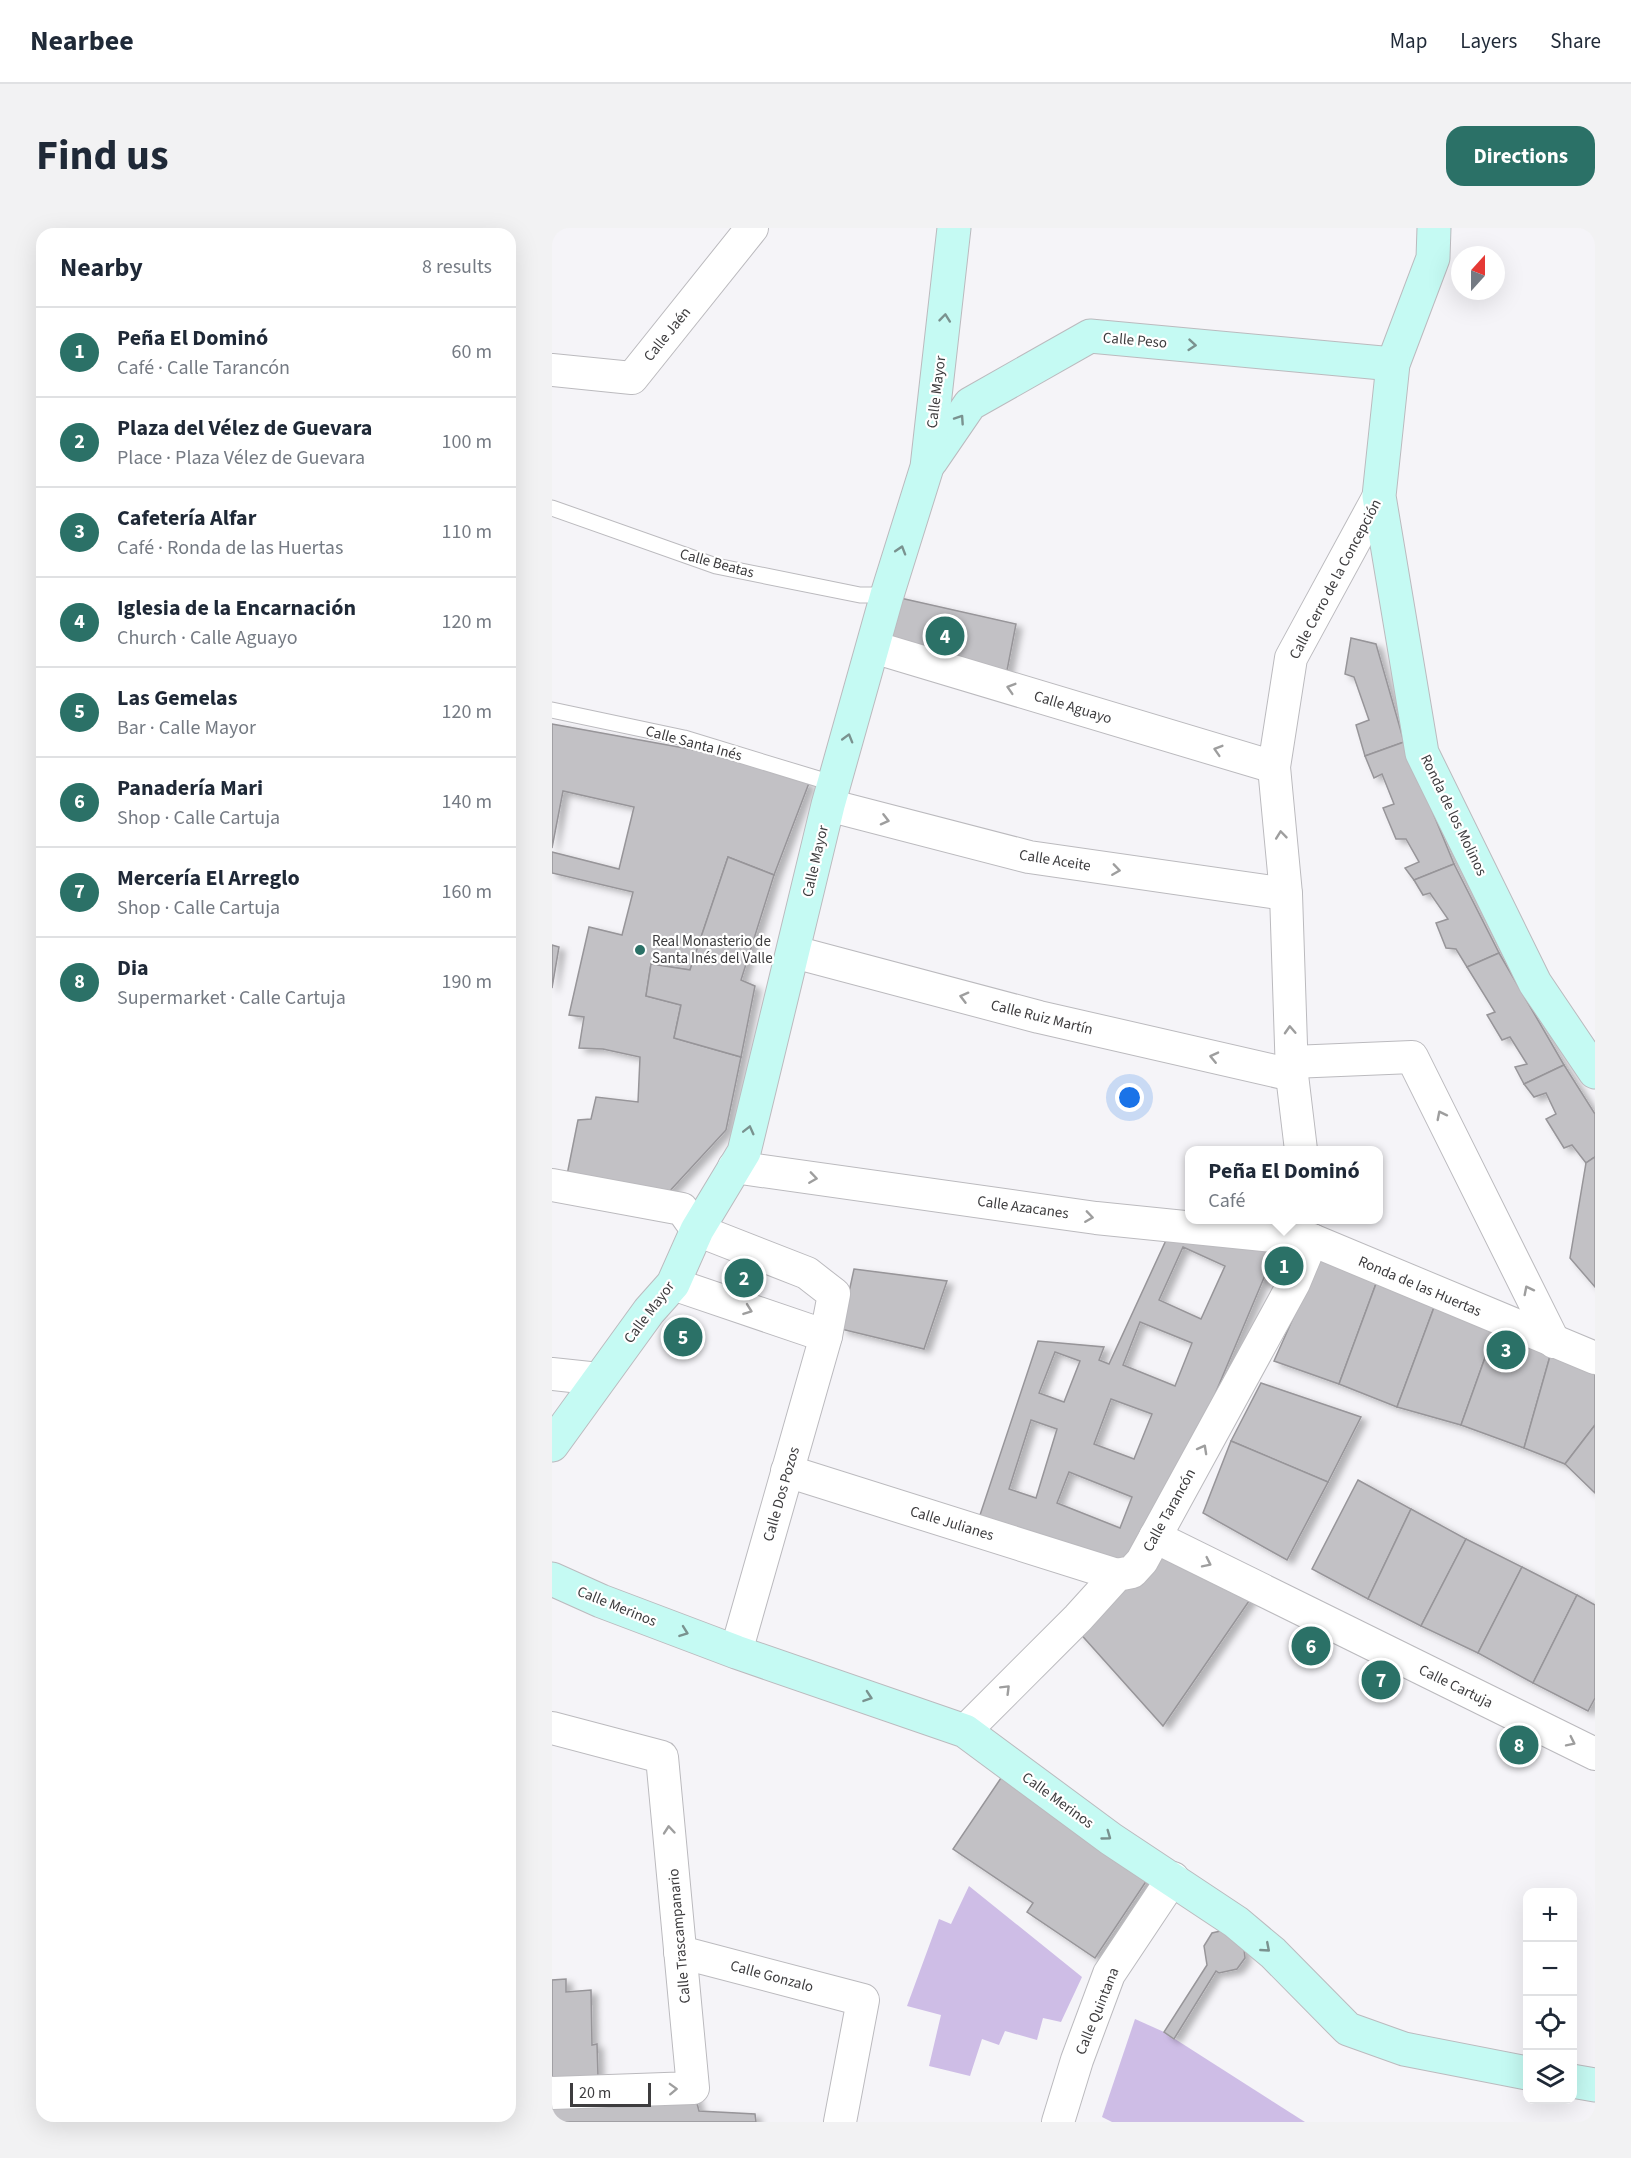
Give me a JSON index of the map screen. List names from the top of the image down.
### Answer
{
  "streets": {
    "street": [
      "Calle Jaén",
      "Calle Peso",
      "Calle Mayor",
      "Calle Cerro de la Concepción",
      "Calle Aguayo",
      "Ronda de los Molinos",
      "Calle Aceite",
      "Calle Ruiz Martín",
      "Calle Azacanes",
      "Ronda de las Huertas",
      "Calle Dos Pozos",
      "Calle Tarancón",
      "Calle Julianes",
      "Calle Merinos",
      "Calle Cartuja",
      "Calle Trascampanario",
      "Calle Gonzalo",
      "Calle Quintana"
    ],
    "lane": ["Calle Beatas", "Calle Santa Inés"]
  },
  "crossings": [
    ["Calle Peso", "Calle Mayor"],
    ["Calle Peso", "Calle Cerro de la Concepción"],
    ["Calle Mayor", "Calle Beatas"],
    ["Calle Mayor", "Calle Aguayo"],
    ["Calle Mayor", "Calle Santa Inés"],
    ["Calle Mayor", "Calle Aceite"],
    ["Calle Mayor", "Calle Ruiz Martín"],
    ["Calle Mayor", "Calle Azacanes"],
    ["Calle Mayor", "Calle Dos Pozos"],
    ["Calle Cerro de la Concepción", "Calle Aguayo"],
    ["Calle Cerro de la Concepción", "Ronda de los Molinos"],
    ["Calle Cerro de la Concepción", "Calle Aceite"],
    ["Calle Cerro de la Concepción", "Calle Ruiz Martín"],
    ["Calle Santa Inés", "Calle Aceite"],
    ["Calle Ruiz Martín", "Ronda de las Huertas"],
    ["Calle Azacanes", "Ronda de las Huertas"],
    ["Calle Azacanes", "Calle Tarancón"],
    ["Ronda de las Huertas", "Calle Tarancón"],
    ["Calle Dos Pozos", "Calle Julianes"],
    ["Calle Dos Pozos", "Calle Merinos"],
    ["Calle Tarancón", "Calle Julianes"],
    ["Calle Tarancón", "Calle Merinos"],
    ["Calle Tarancón", "Calle Cartuja"],
    ["Calle Merinos", "Calle Quintana"],
    ["Calle Trascampanario", "Calle Gonzalo"]
  ],
  "one_way": [
    "Calle Peso",
    "Calle Mayor",
    "Calle Aguayo",
    "Calle Aceite",
    "Calle Ruiz Martín",
    "Calle Azacanes",
    "Calle Tarancón",
    "Calle Merinos",
    "Calle Cartuja"
  ],
  "places": ["Real Monasterio de Santa Inés del Valle"],
  "scale_bar": "20 m",
  "north": "top",
  "page": {
    "header": "Nearbee",
    "nav": ["Map", "Layers", "Share"],
    "title": "Find us",
    "buttons": "Directions",
    "heading": ["Nearby", "8 results"],
    "list": [
      {
        "mark": "1",
        "name": "Peña El Dominó",
        "note": "Café · Calle Tarancón",
        "value": "60 m"
      },
      {
        "mark": "2",
        "name": "Plaza del Vélez de Guevara",
        "note": "Place · Plaza Vélez de Guevara",
        "value": "100 m"
      },
      {
        "mark": "3",
        "name": "Cafetería Alfar",
        "note": "Café · Ronda de las Huertas",
        "value": "110 m"
      },
      {
        "mark": "4",
        "name": "Iglesia de la Encarnación",
        "note": "Church · Calle Aguayo",
        "value": "120 m"
      },
      {
        "mark": "5",
        "name": "Las Gemelas",
        "note": "Bar · Calle Mayor",
        "value": "120 m"
      },
      {
        "mark": "6",
        "name": "Panadería Mari",
        "note": "Shop · Calle Cartuja",
        "value": "140 m"
      },
      {
        "mark": "7",
        "name": "Mercería El Arreglo",
        "note": "Shop · Calle Cartuja",
        "value": "160 m"
      },
      {
        "mark": "8",
        "name": "Dia",
        "note": "Supermarket · Calle Cartuja",
        "value": "190 m"
      }
    ],
    "pins": [
      "4",
      "1",
      "2",
      "5",
      "3",
      "6",
      "7",
      "8"
    ],
    "popup": ["Peña El Dominó", "Café"],
    "map_buttons": ["+", "−"],
    "scale": "20 m"
  }
}
